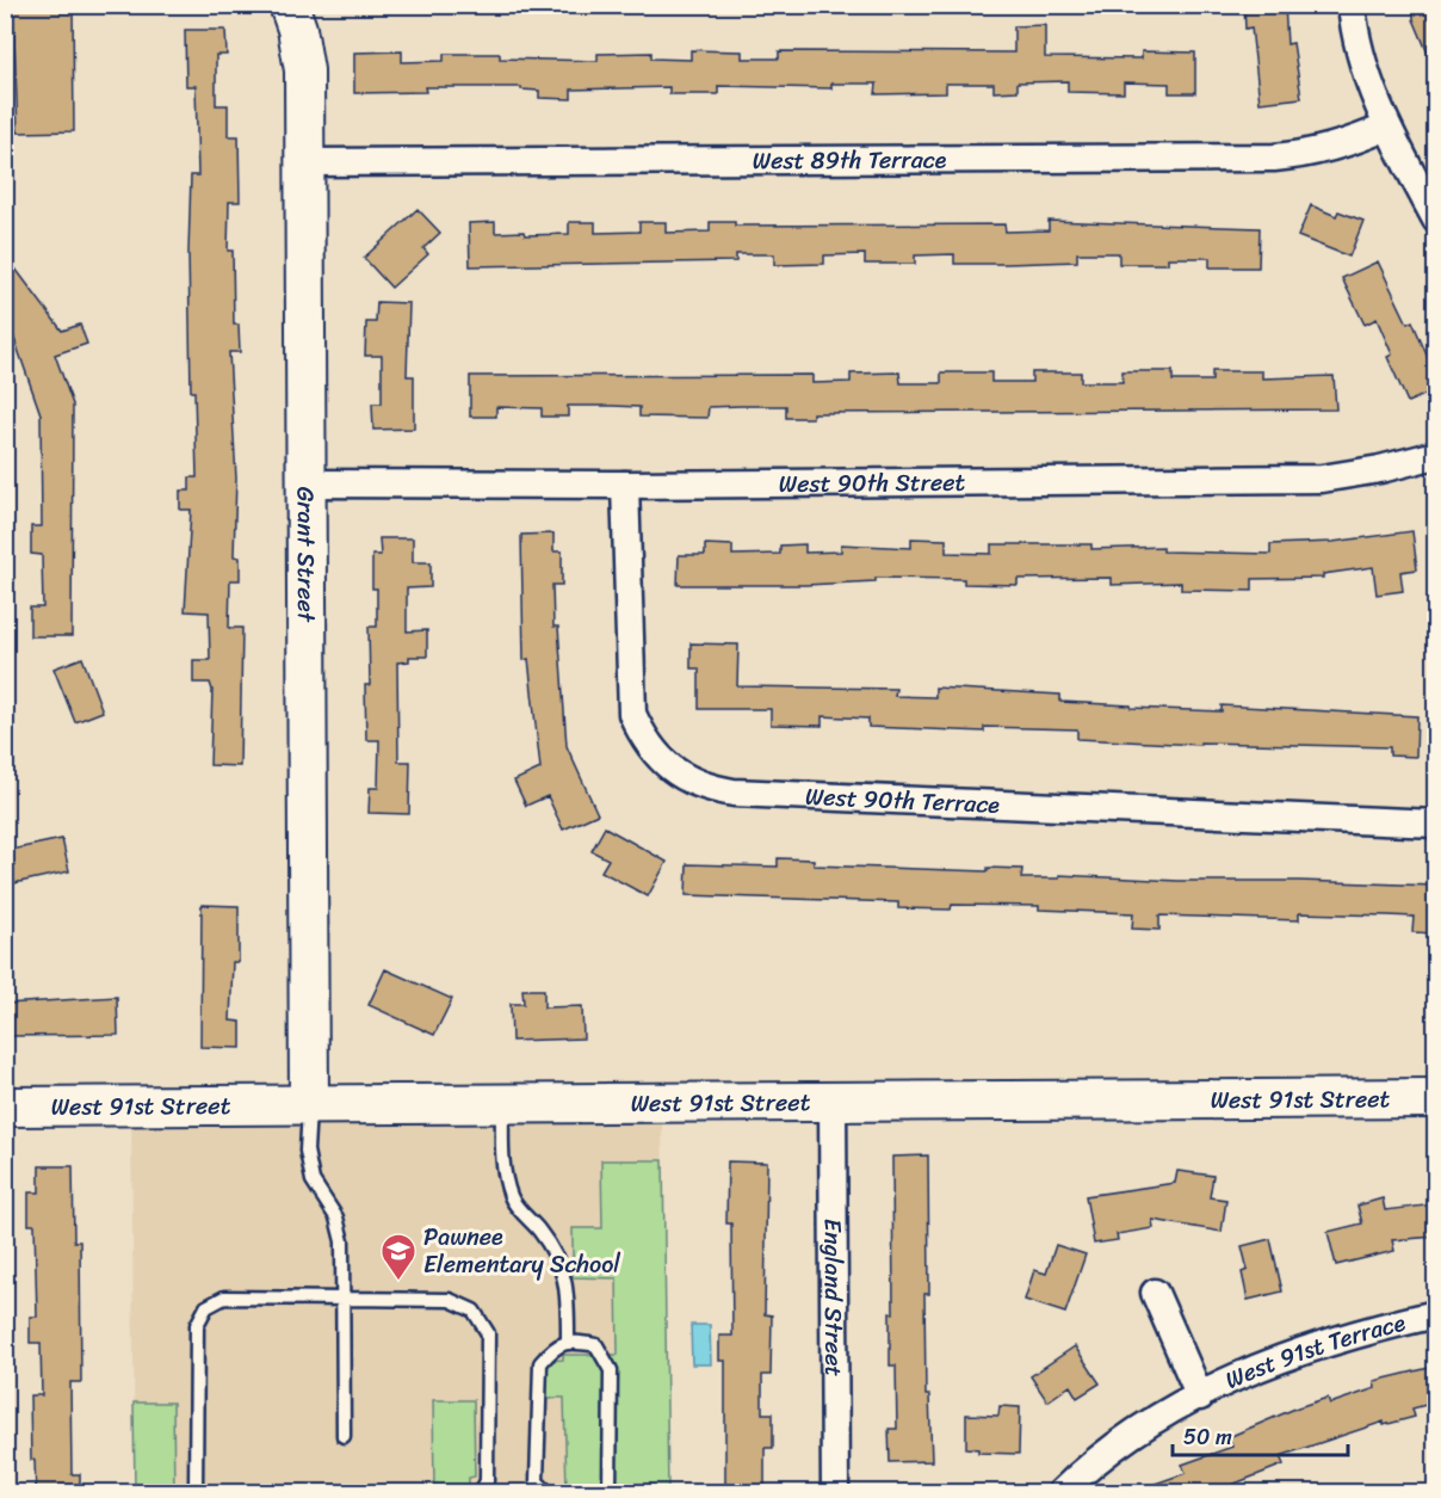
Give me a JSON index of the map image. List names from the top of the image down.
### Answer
{
  "streets": {
    "street": [
      "West 89th Terrace",
      "West 90th Street",
      "Grant Street",
      "West 90th Terrace",
      "West 91st Street",
      "England Street",
      "West 91st Terrace"
    ]
  },
  "crossings": [
    ["West 89th Terrace", "Grant Street"],
    ["West 90th Street", "Grant Street"],
    ["West 90th Street", "West 90th Terrace"],
    ["Grant Street", "West 91st Street"],
    ["West 91st Street", "England Street"]
  ],
  "places": {
    "school or university": ["Pawnee Elementary School"]
  },
  "scale_bar": "50 m"
}
